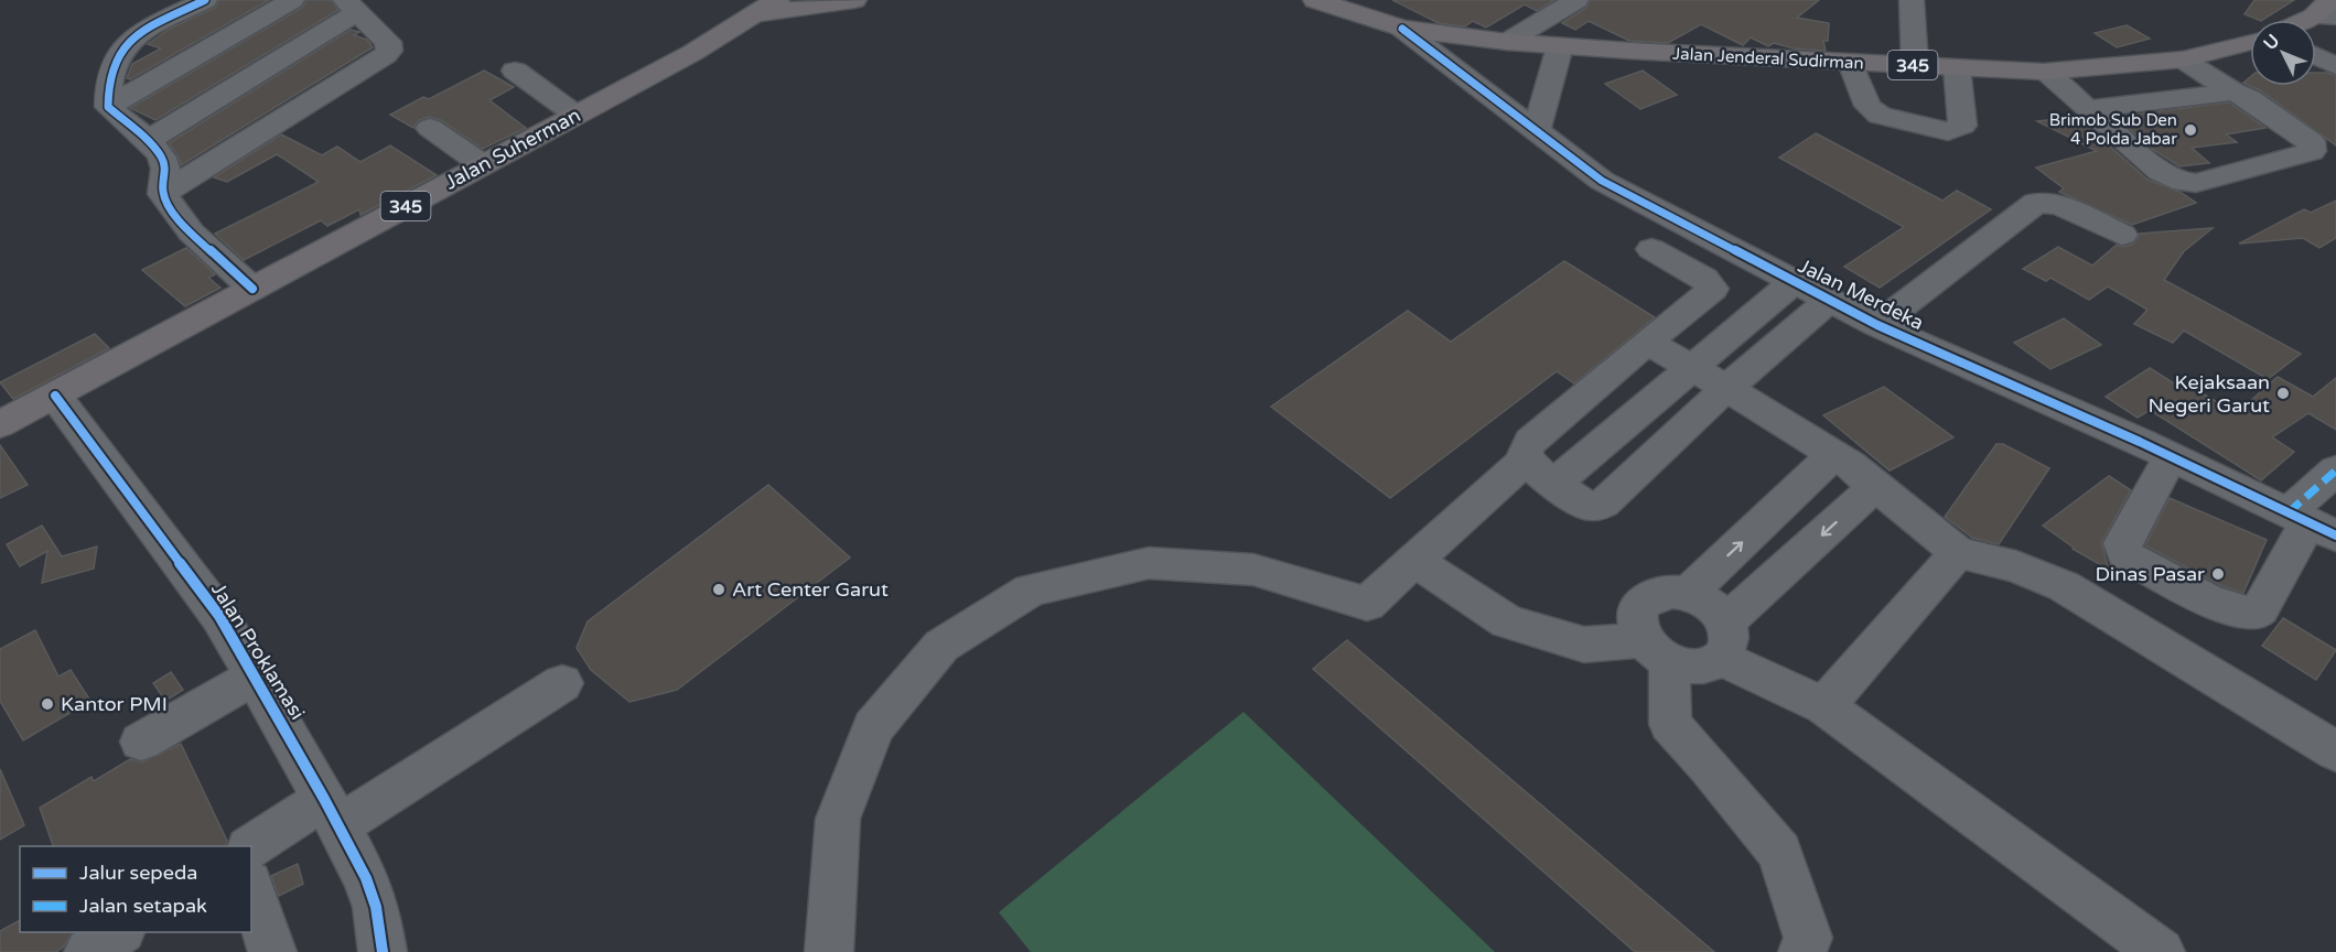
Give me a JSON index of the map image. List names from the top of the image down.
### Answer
{
  "streets": {
    "main road": ["Jalan Jenderal Sudirman", "345", "Jalan Suherman"],
    "street": ["Jalan Merdeka", "Jalan Proklamasi"]
  },
  "crossings": [
    ["Jalan Jenderal Sudirman", "Jalan Merdeka"],
    ["345", "Jalan Suherman"],
    ["Jalan Suherman", "Jalan Proklamasi"]
  ],
  "places": [
    "Brimob Sub Den 4 Polda Jabar",
    "Kejaksaan Negeri Garut",
    "Dinas Pasar",
    "Art Center Garut",
    "Kantor PMI"
  ],
  "legend": ["Jalur sepeda", "Jalan setapak"],
  "north": "top left"
}
